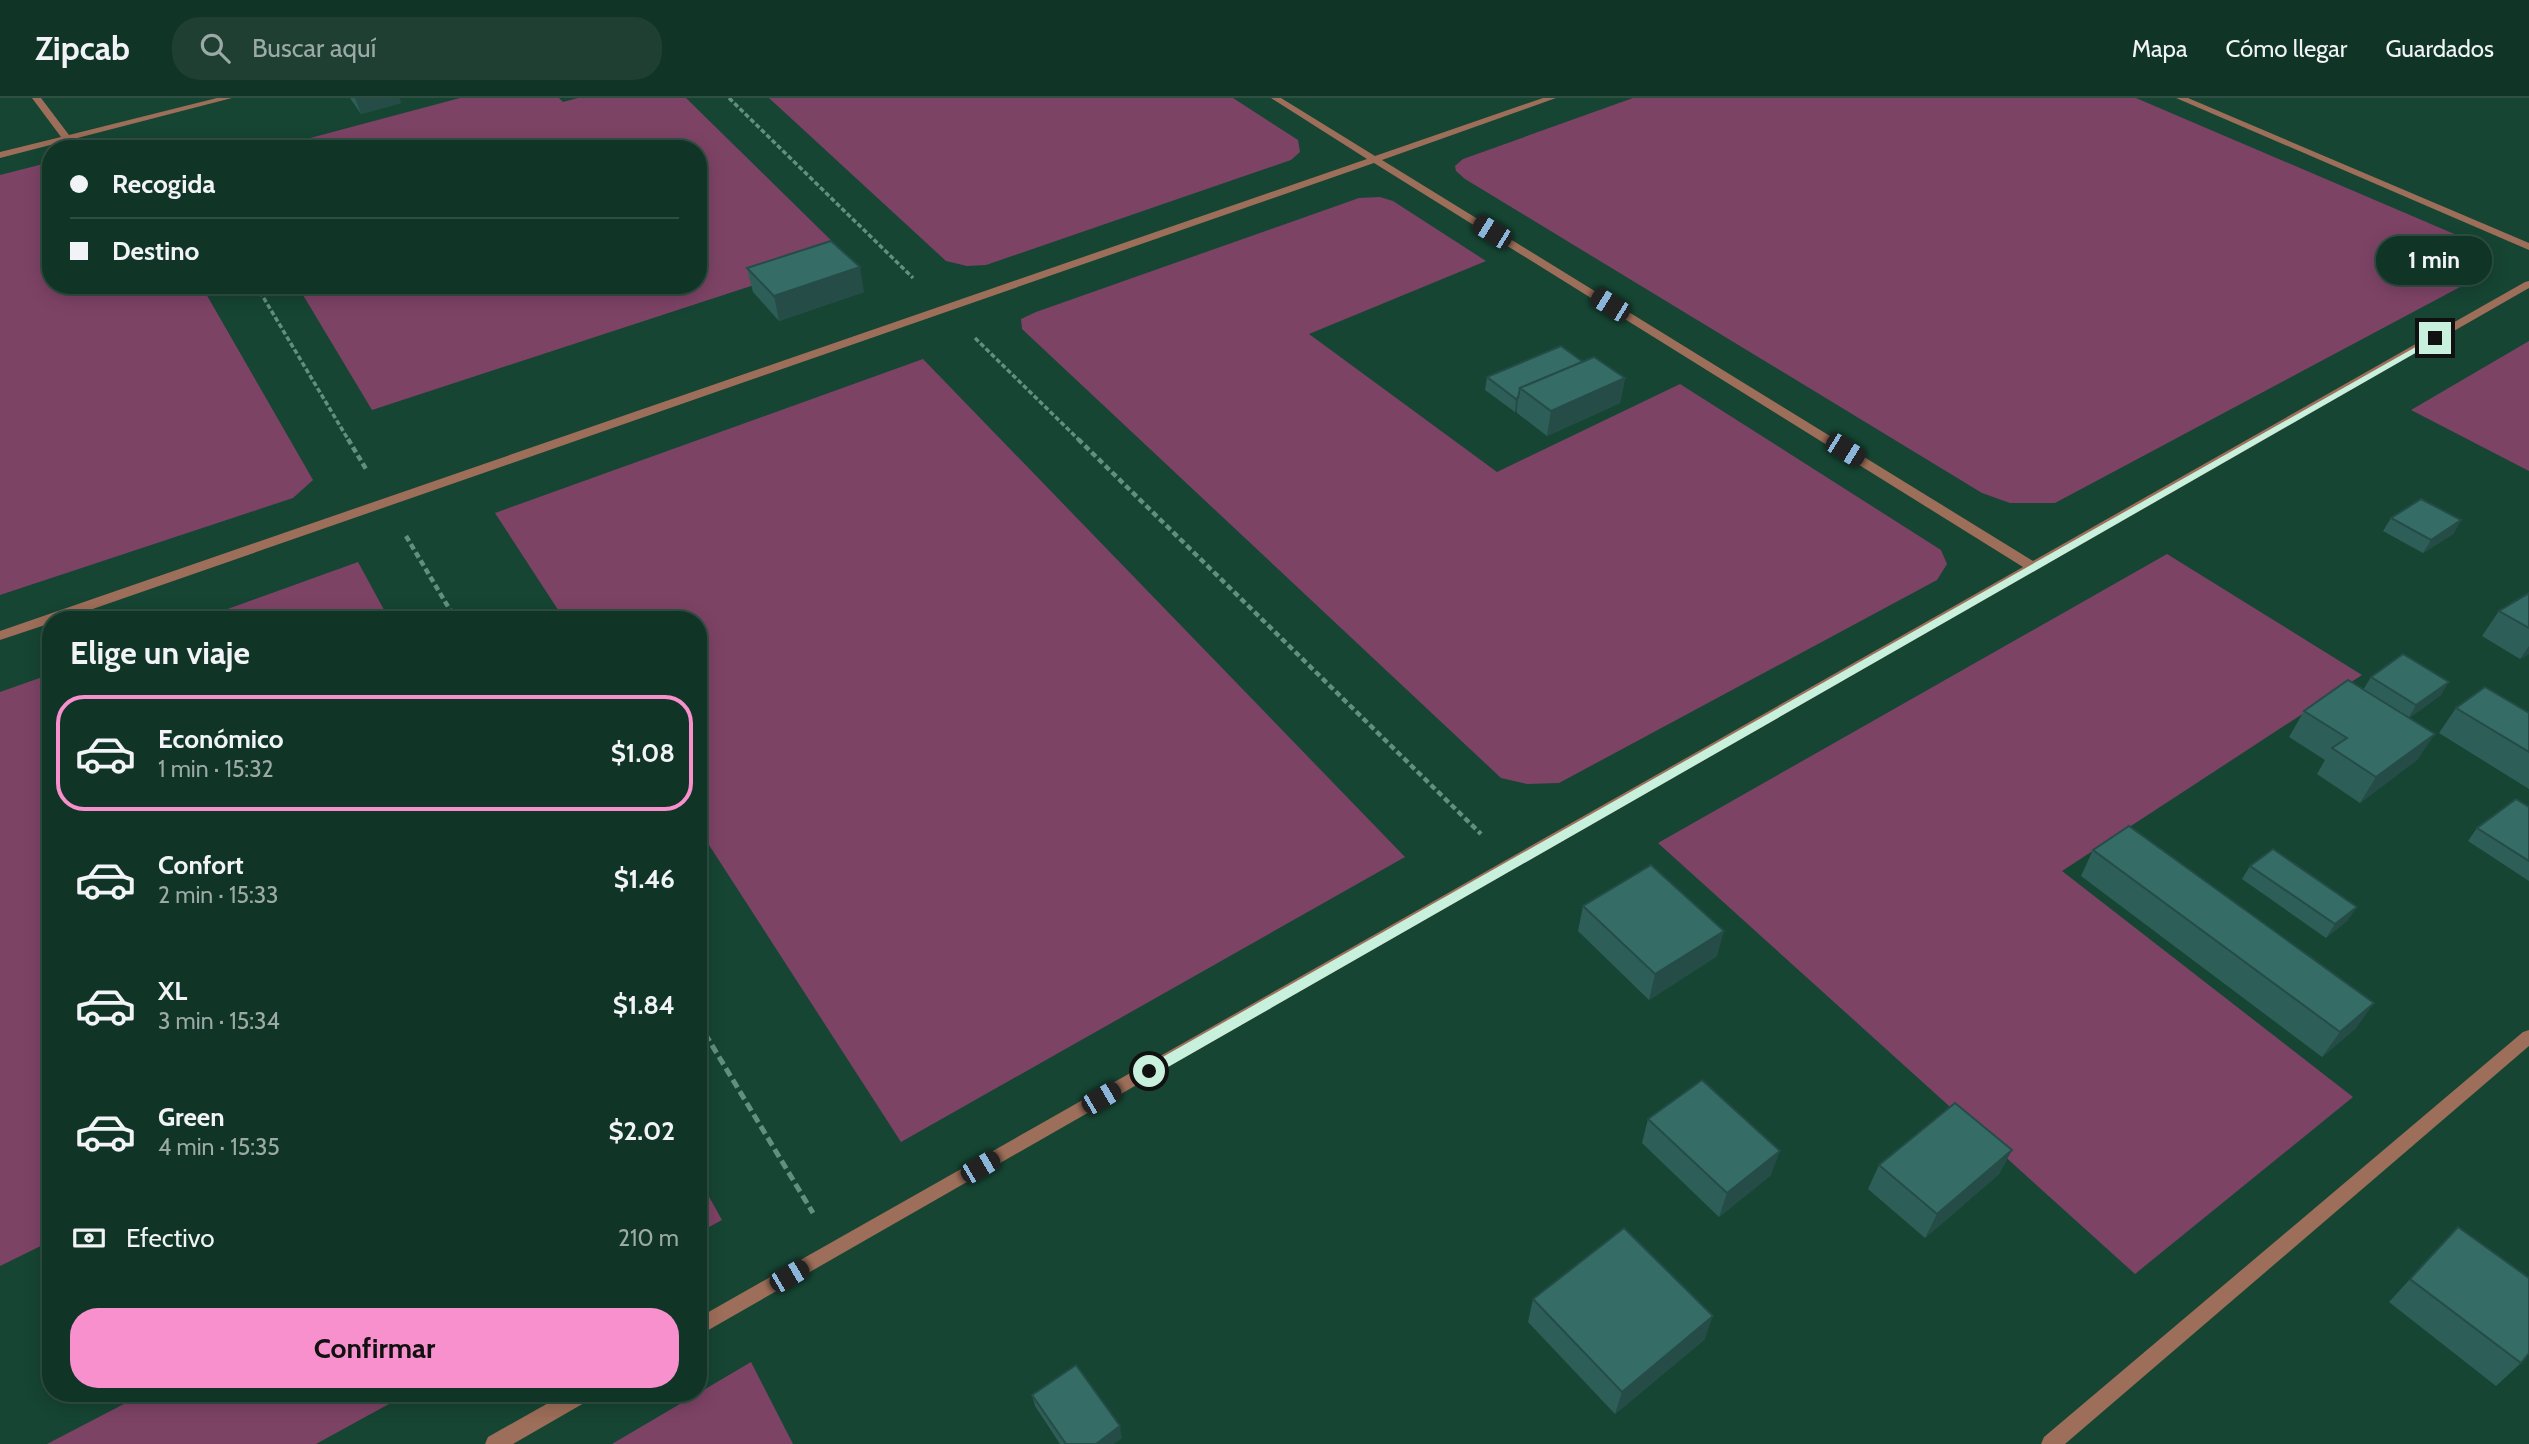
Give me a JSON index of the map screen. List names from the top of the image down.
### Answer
{
  "page": {
    "header": "Zipcab",
    "search": "Buscar aquí",
    "nav": ["Mapa", "Cómo llegar", "Guardados"],
    "banner": ["Recogida", "Destino"],
    "bubble": "1 min",
    "heading": "Elige un viaje",
    "list": [
      {
        "name": "Económico",
        "note": "1 min · 15:32",
        "value": "$1.08"
      },
      {
        "name": "Confort",
        "note": "2 min · 15:33",
        "value": "$1.46"
      },
      {
        "name": "XL",
        "note": "3 min · 15:34",
        "value": "$1.84"
      },
      {
        "name": "Green",
        "note": "4 min · 15:35",
        "value": "$2.02"
      }
    ],
    "pay": ["Efectivo", "210 m"],
    "buttons": "Confirmar"
  }
}
